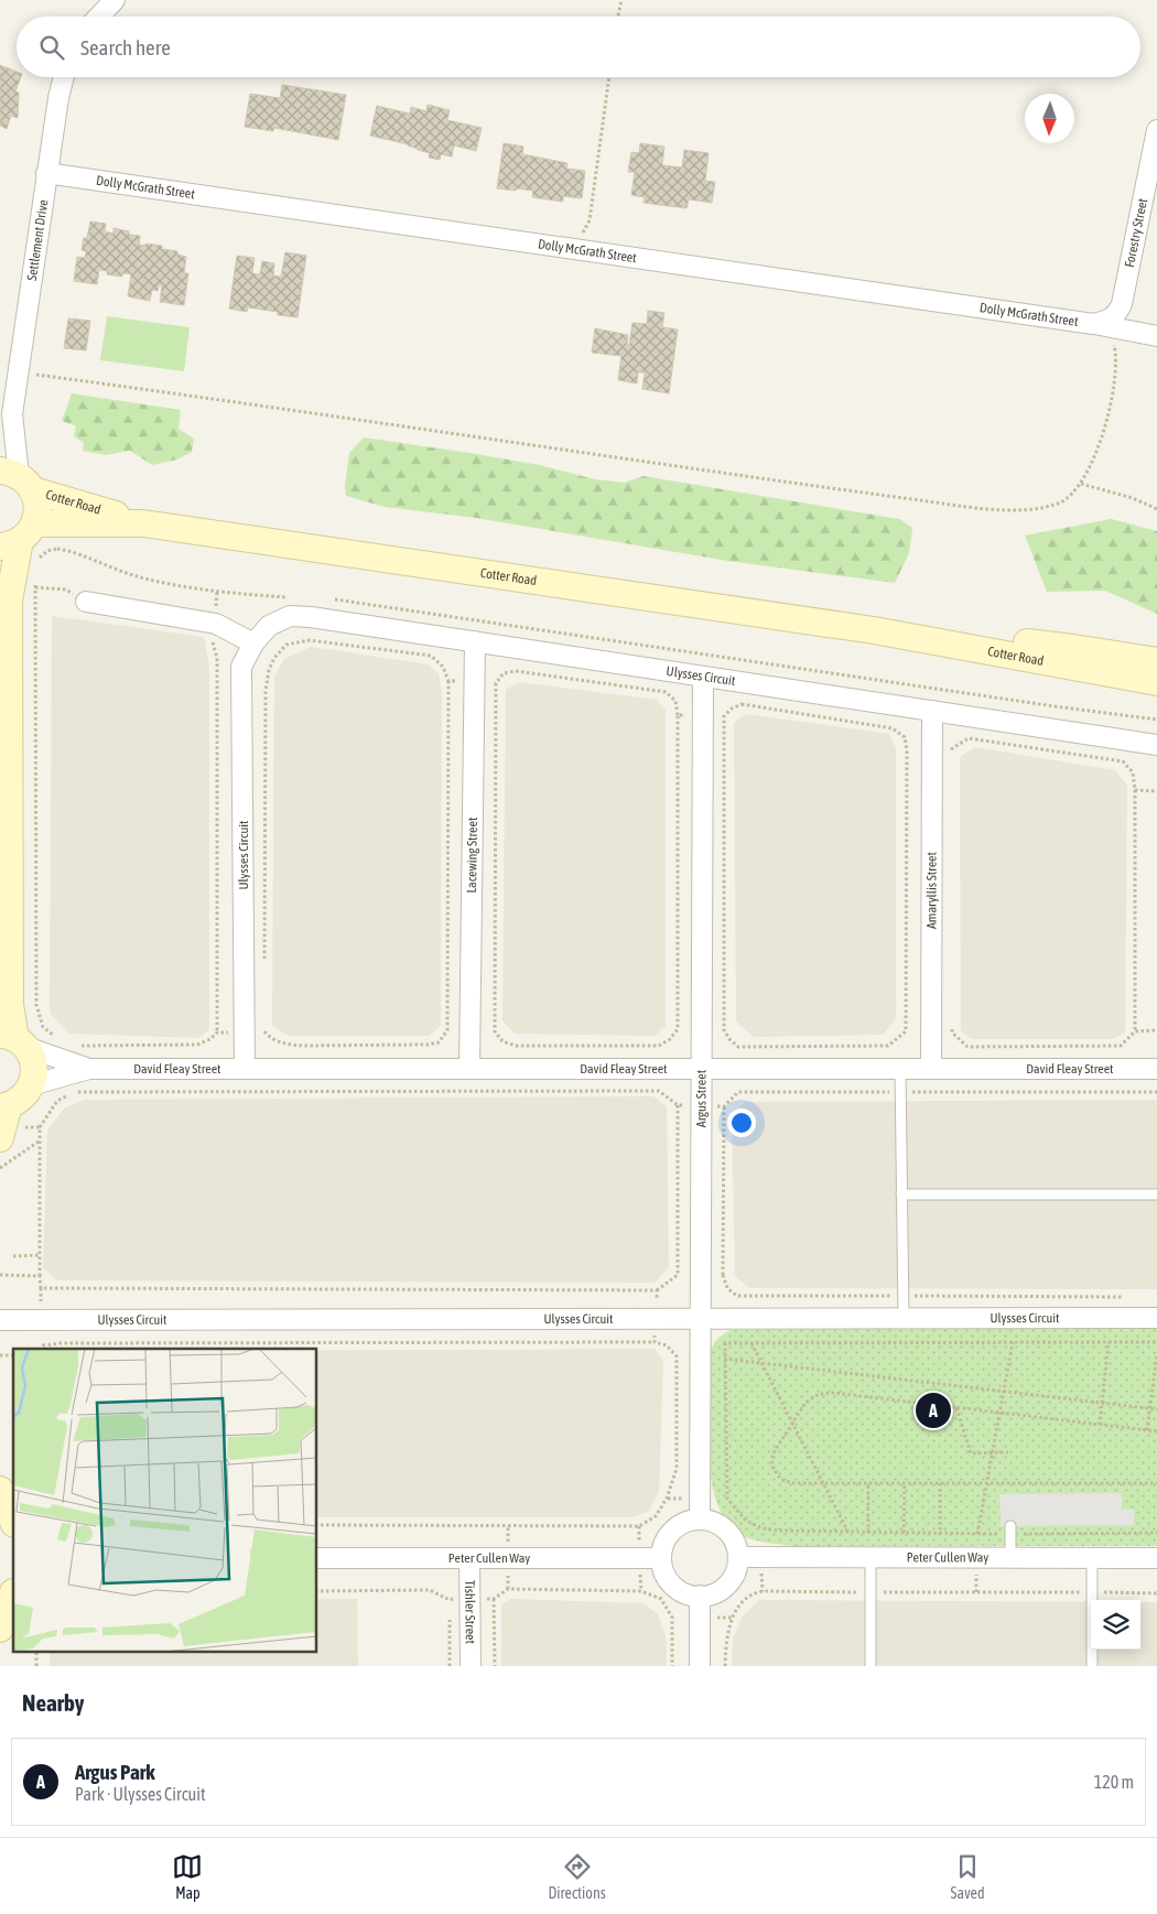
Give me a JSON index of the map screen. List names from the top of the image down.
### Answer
{
  "streets": {
    "main road": ["Cotter Road"],
    "street": [
      "Dolly McGrath Street",
      "Forestry Street",
      "Settlement Drive",
      "Ulysses Circuit",
      "Lacewing Street",
      "Amaryllis Street",
      "David Fleay Street",
      "Argus Street",
      "Peter Cullen Way",
      "Tishler Street"
    ]
  },
  "crossings": [
    ["Dolly McGrath Street", "Forestry Street"],
    ["Dolly McGrath Street", "Settlement Drive"],
    ["Settlement Drive", "Cotter Road"],
    ["Ulysses Circuit", "Lacewing Street"],
    ["Ulysses Circuit", "Amaryllis Street"],
    ["Ulysses Circuit", "David Fleay Street"],
    ["Ulysses Circuit", "Argus Street"],
    ["Lacewing Street", "David Fleay Street"],
    ["Amaryllis Street", "David Fleay Street"],
    ["David Fleay Street", "Argus Street"],
    ["Argus Street", "Peter Cullen Way"],
    ["Peter Cullen Way", "Tishler Street"]
  ],
  "north": "bottom",
  "page": {
    "search": "Search here",
    "pins": "A",
    "heading": "Nearby",
    "list": [
      {
        "mark": "A",
        "name": "Argus Park",
        "note": "Park · Ulysses Circuit",
        "value": "120 m"
      }
    ],
    "nav": ["Map", "Directions", "Saved"]
  }
}
